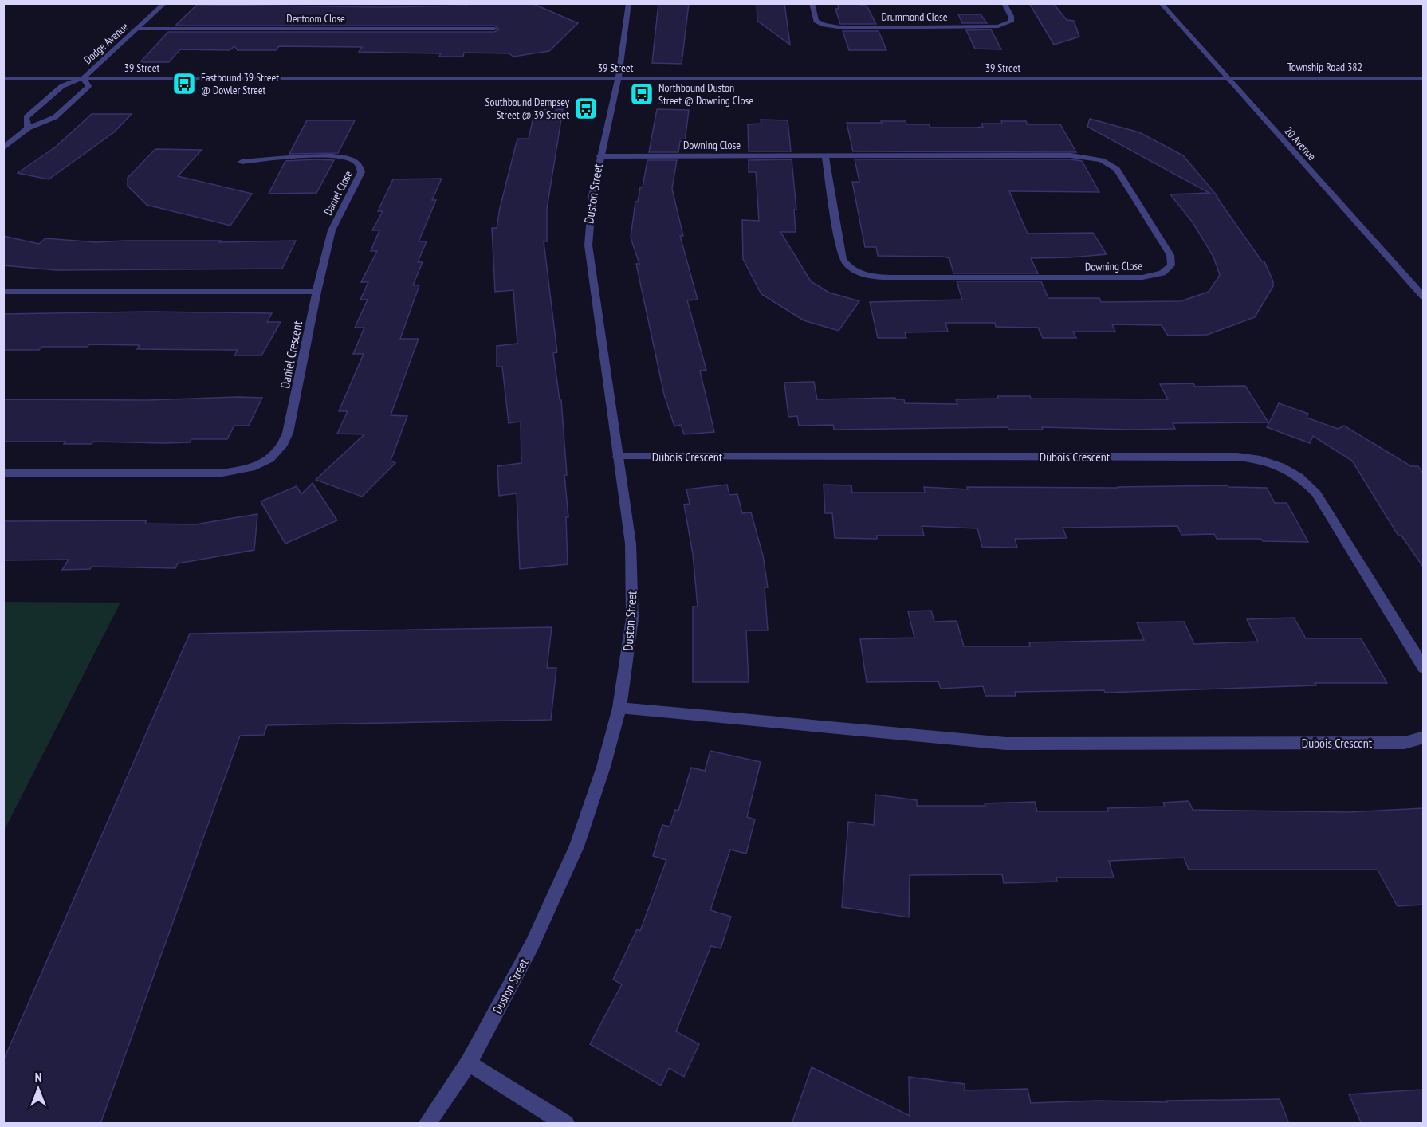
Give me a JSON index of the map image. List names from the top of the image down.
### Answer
{
  "streets": {
    "street": [
      "Drummond Close",
      "Dentoom Close",
      "Dodge Avenue",
      "Township Road 382",
      "39 Street",
      "20 Avenue",
      "Downing Close",
      "Daniel Close",
      "Duston Street",
      "Daniel Crescent",
      "Dubois Crescent"
    ]
  },
  "crossings": [
    ["Dentoom Close", "Dodge Avenue"],
    ["Dodge Avenue", "39 Street"],
    ["Township Road 382", "39 Street"],
    ["Township Road 382", "20 Avenue"],
    ["39 Street", "20 Avenue"],
    ["39 Street", "Duston Street"],
    ["Downing Close", "Duston Street"],
    ["Daniel Close", "Daniel Crescent"],
    ["Duston Street", "Dubois Crescent"]
  ],
  "places": {
    "bus stop": ["Eastbound 39 Street @ Dowler Street", "Northbound Duston Street @ Downing Close", "Southbound Dempsey Street @ 39 Street"]
  },
  "north": "top"
}
